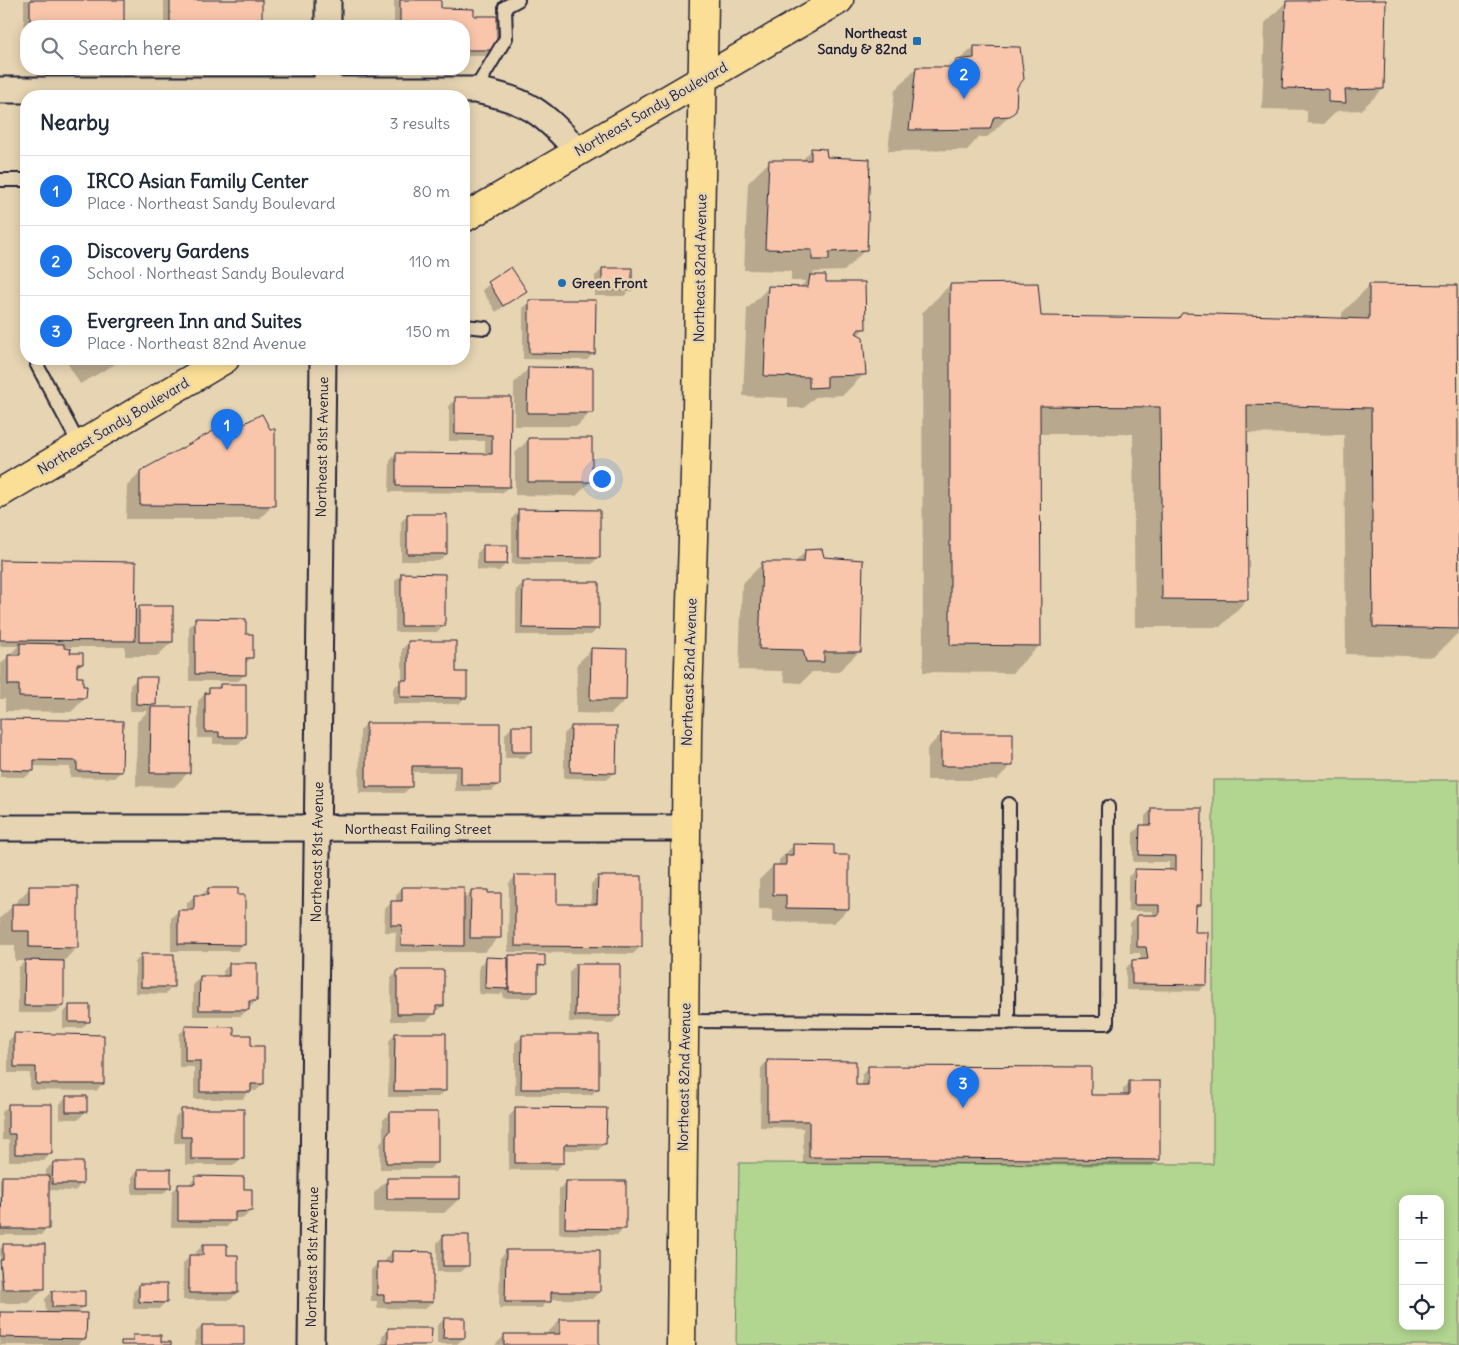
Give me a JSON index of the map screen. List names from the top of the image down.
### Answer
{
  "streets": {
    "main road": ["Northeast Sandy Boulevard", "Northeast 82nd Avenue"],
    "street": ["Northeast 81st Avenue", "Northeast Failing Street"]
  },
  "crossings": [
    ["Northeast Sandy Boulevard", "Northeast 82nd Avenue"],
    ["Northeast 82nd Avenue", "Northeast Failing Street"],
    ["Northeast 81st Avenue", "Northeast Failing Street"]
  ],
  "places": {
    "transit": ["Northeast Sandy & 82nd"],
    "other": ["Green Front"]
  },
  "page": {
    "search": "Search here",
    "pins": ["2", "1", "3"],
    "heading": ["Nearby", "3 results"],
    "list": [
      {
        "mark": "1",
        "name": "IRCO Asian Family Center",
        "note": "Place · Northeast Sandy Boulevard",
        "value": "80 m"
      },
      {
        "mark": "2",
        "name": "Discovery Gardens",
        "note": "School · Northeast Sandy Boulevard",
        "value": "110 m"
      },
      {
        "mark": "3",
        "name": "Evergreen Inn and Suites",
        "note": "Place · Northeast 82nd Avenue",
        "value": "150 m"
      }
    ],
    "map_buttons": ["+", "−"]
  }
}
